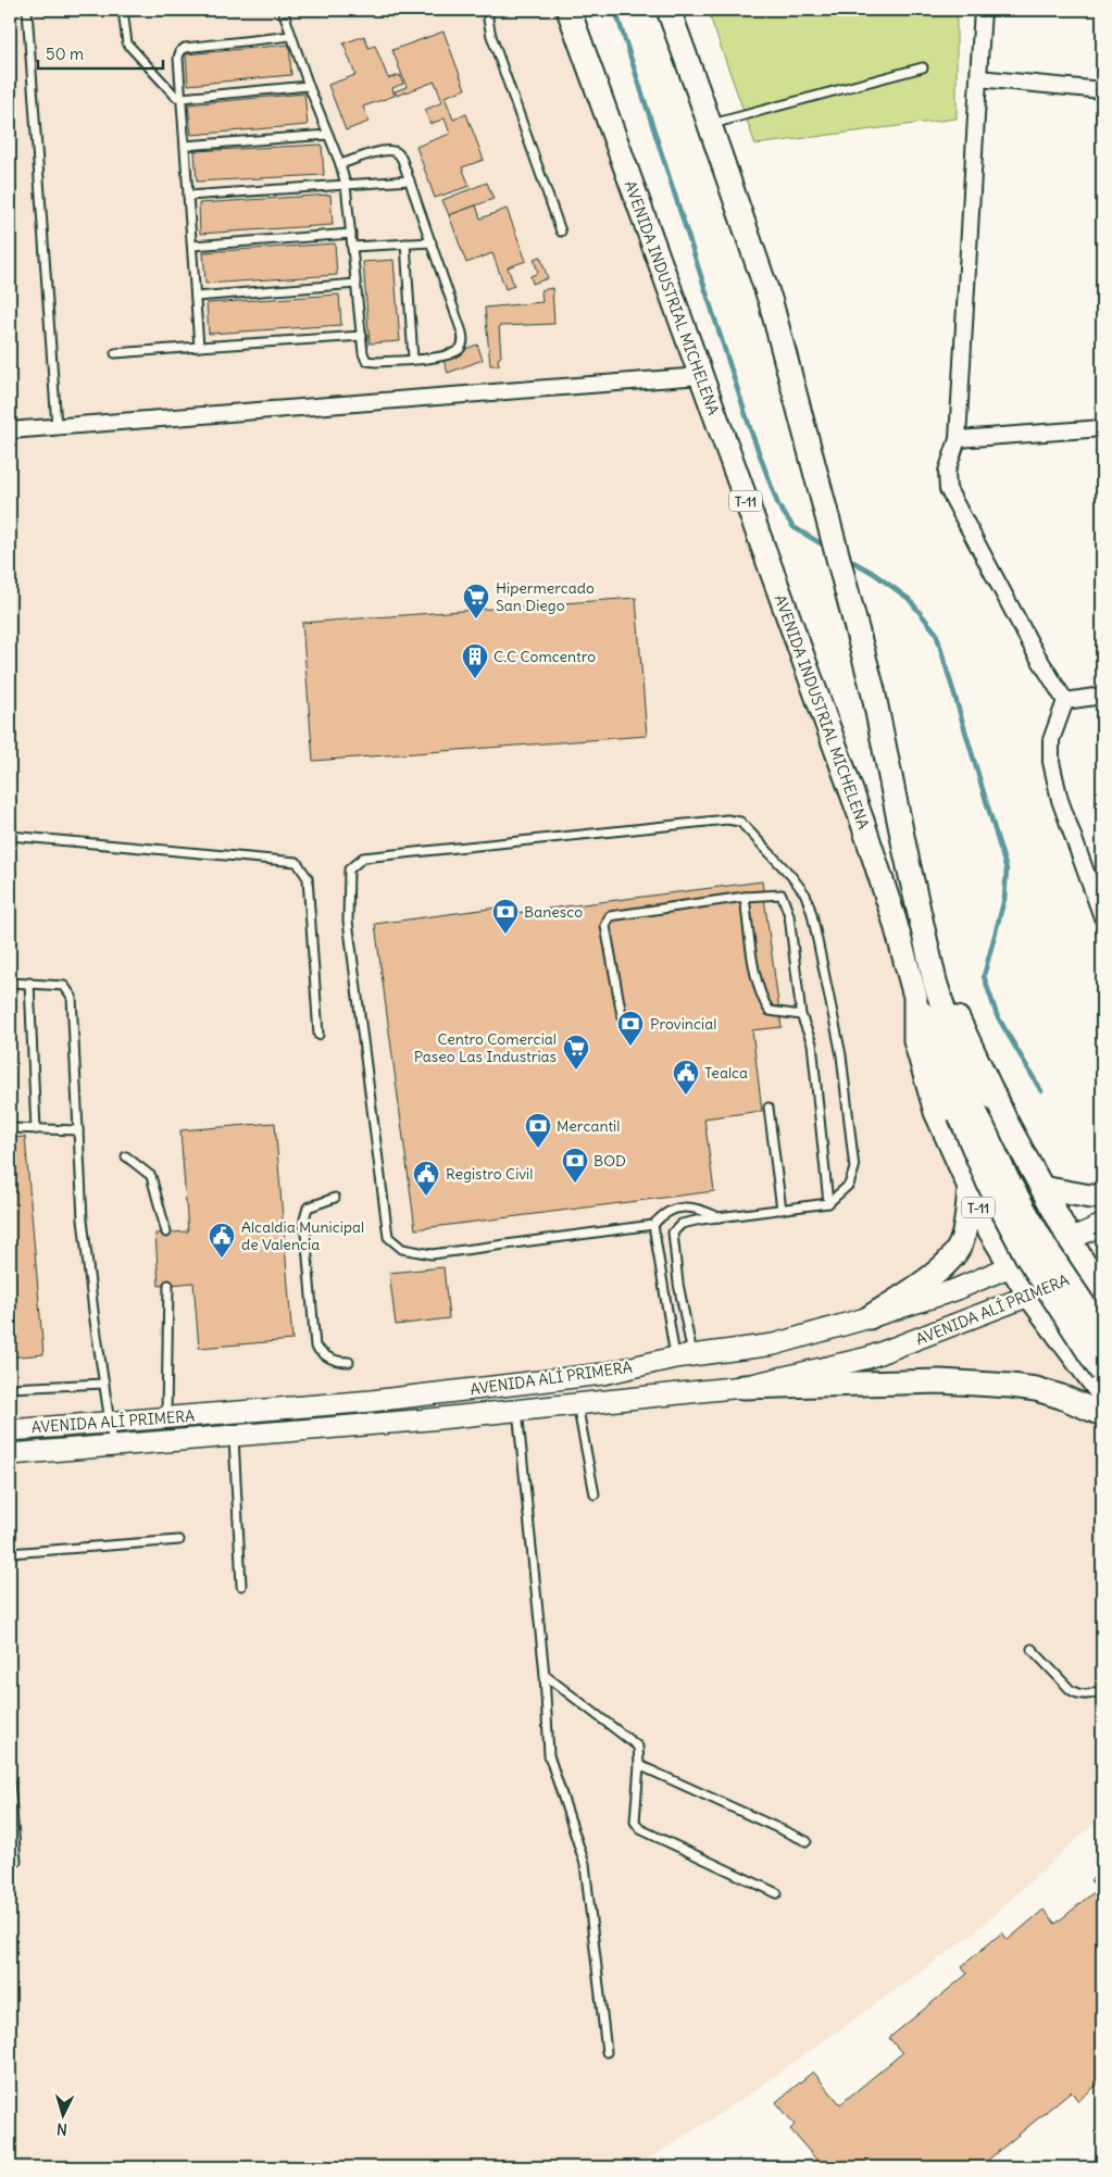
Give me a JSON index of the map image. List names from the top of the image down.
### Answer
{
  "streets": {
    "main road": ["AVENIDA INDUSTRIAL MICHELENA", "T-11", "AVENIDA ALÍ PRIMERA"]
  },
  "crossings": [
    ["AVENIDA INDUSTRIAL MICHELENA", "T-11"],
    ["AVENIDA INDUSTRIAL MICHELENA", "AVENIDA ALÍ PRIMERA"],
    ["T-11", "AVENIDA ALÍ PRIMERA"]
  ],
  "places": {
    "supermarket": ["Hipermercado San Diego", "Centro Comercial Paseo Las Industrias"],
    "building": ["C.C Comcentro"],
    "bank": [
      "Banesco",
      "Provincial",
      "Mercantil",
      "BOD"
    ],
    "public building": ["Tealca", "Registro Civil", "Alcaldia Municipal de Valencia"]
  },
  "scale_bar": "50 m",
  "north": "bottom"
}
